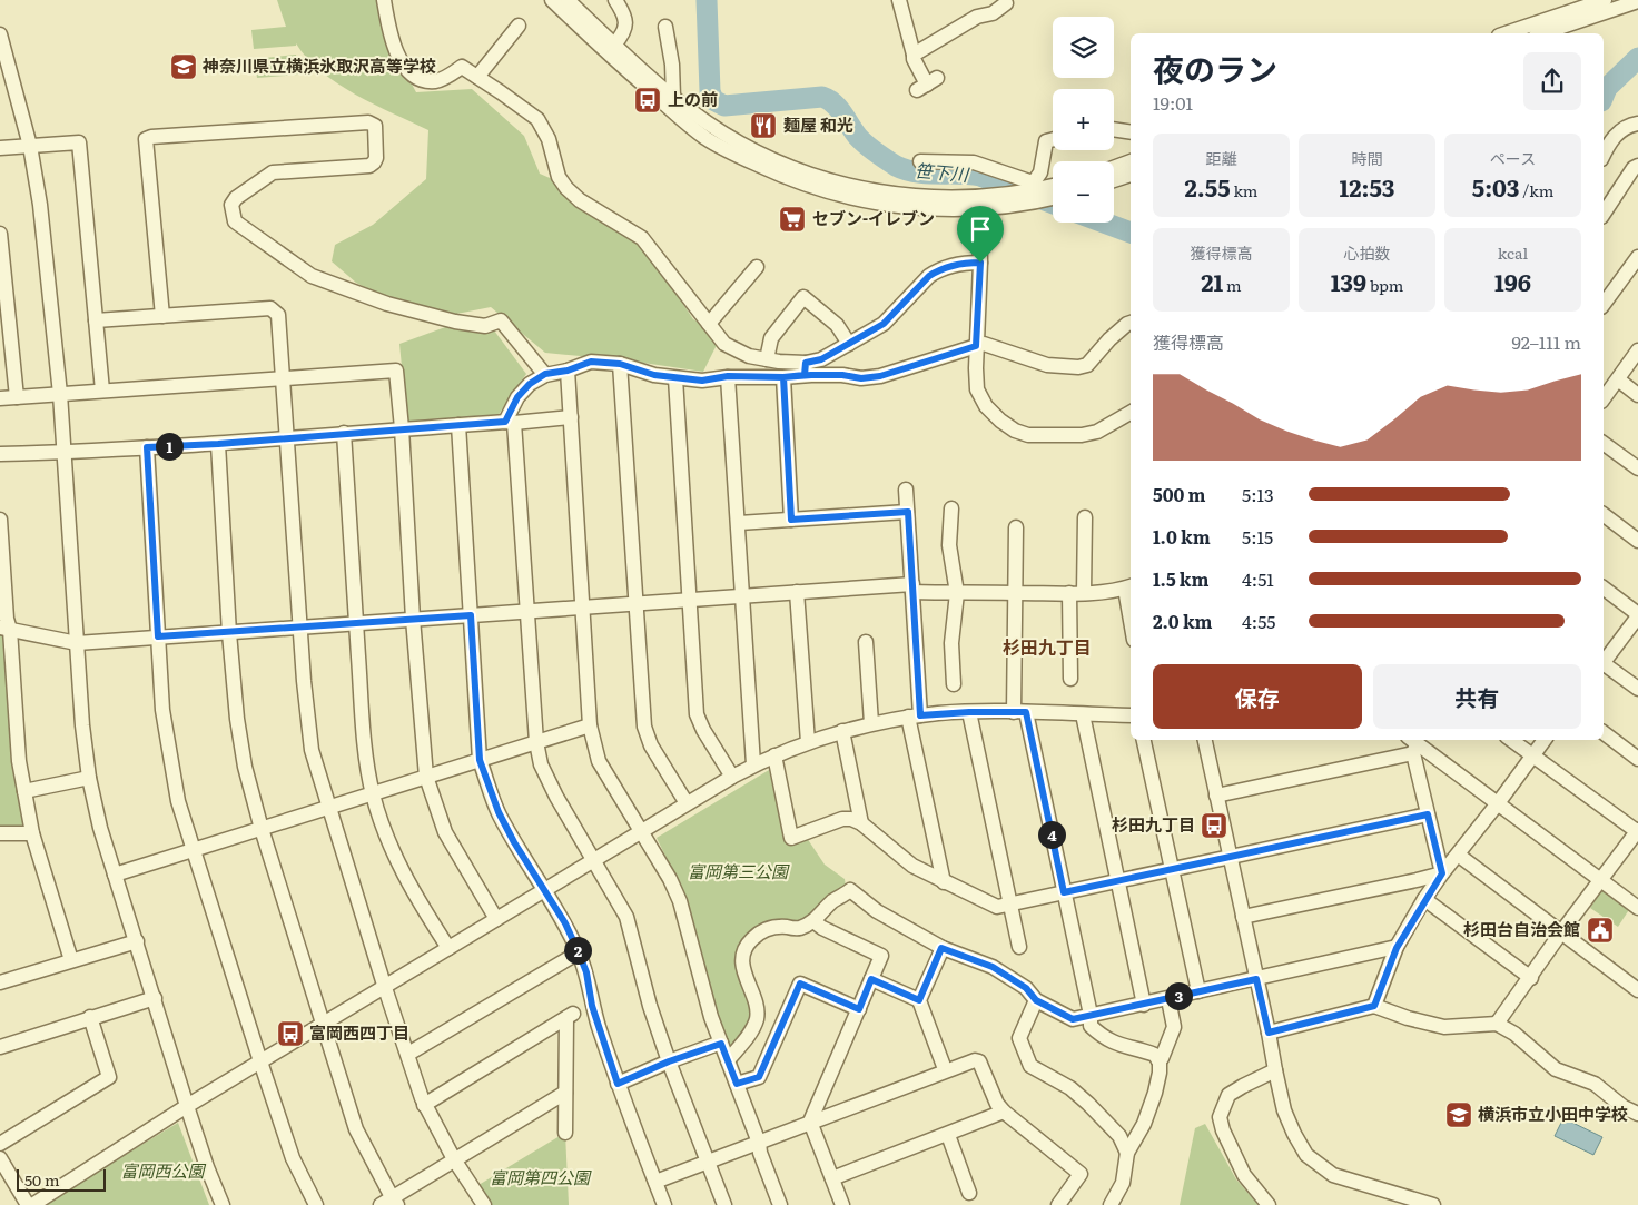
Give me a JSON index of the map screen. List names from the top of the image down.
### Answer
{
  "districts": ["杉田九丁目"],
  "water": ["笹下川"],
  "parks": ["富岡第三公園", "富岡西公園", "富岡第四公園"],
  "places": {
    "school or university": ["神奈川県立横浜氷取沢高等学校", "横浜市立小田中学校"],
    "bus stop": ["上の前", "杉田九丁目", "富岡西四丁目"],
    "restaurant": ["麺屋 和光"],
    "supermarket": ["セブン-イレブン"],
    "public building": ["杉田台自治会館"]
  },
  "scale_bar": "50 m",
  "page": {
    "map_buttons": ["+", "−"],
    "heading": ["夜のラン", "19:01"],
    "stats": [
      ["距離", "2.55 km"],
      ["時間", "12:53"],
      ["ペース", "5:03 /km"],
      ["獲得標高", "21 m"],
      ["心拍数", "139 bpm"],
      ["kcal", "196"]
    ],
    "chart": ["獲得標高", "92–111 m"],
    "pins": [
      "1",
      "4",
      "2",
      "3"
    ],
    "list": [
      {
        "name": "500 m",
        "note": "5:13"
      },
      {
        "name": "1.0 km",
        "note": "5:15"
      },
      {
        "name": "1.5 km",
        "note": "4:51"
      },
      {
        "name": "2.0 km",
        "note": "4:55"
      }
    ],
    "buttons": ["保存", "共有"],
    "scale": "50 m"
  }
}
